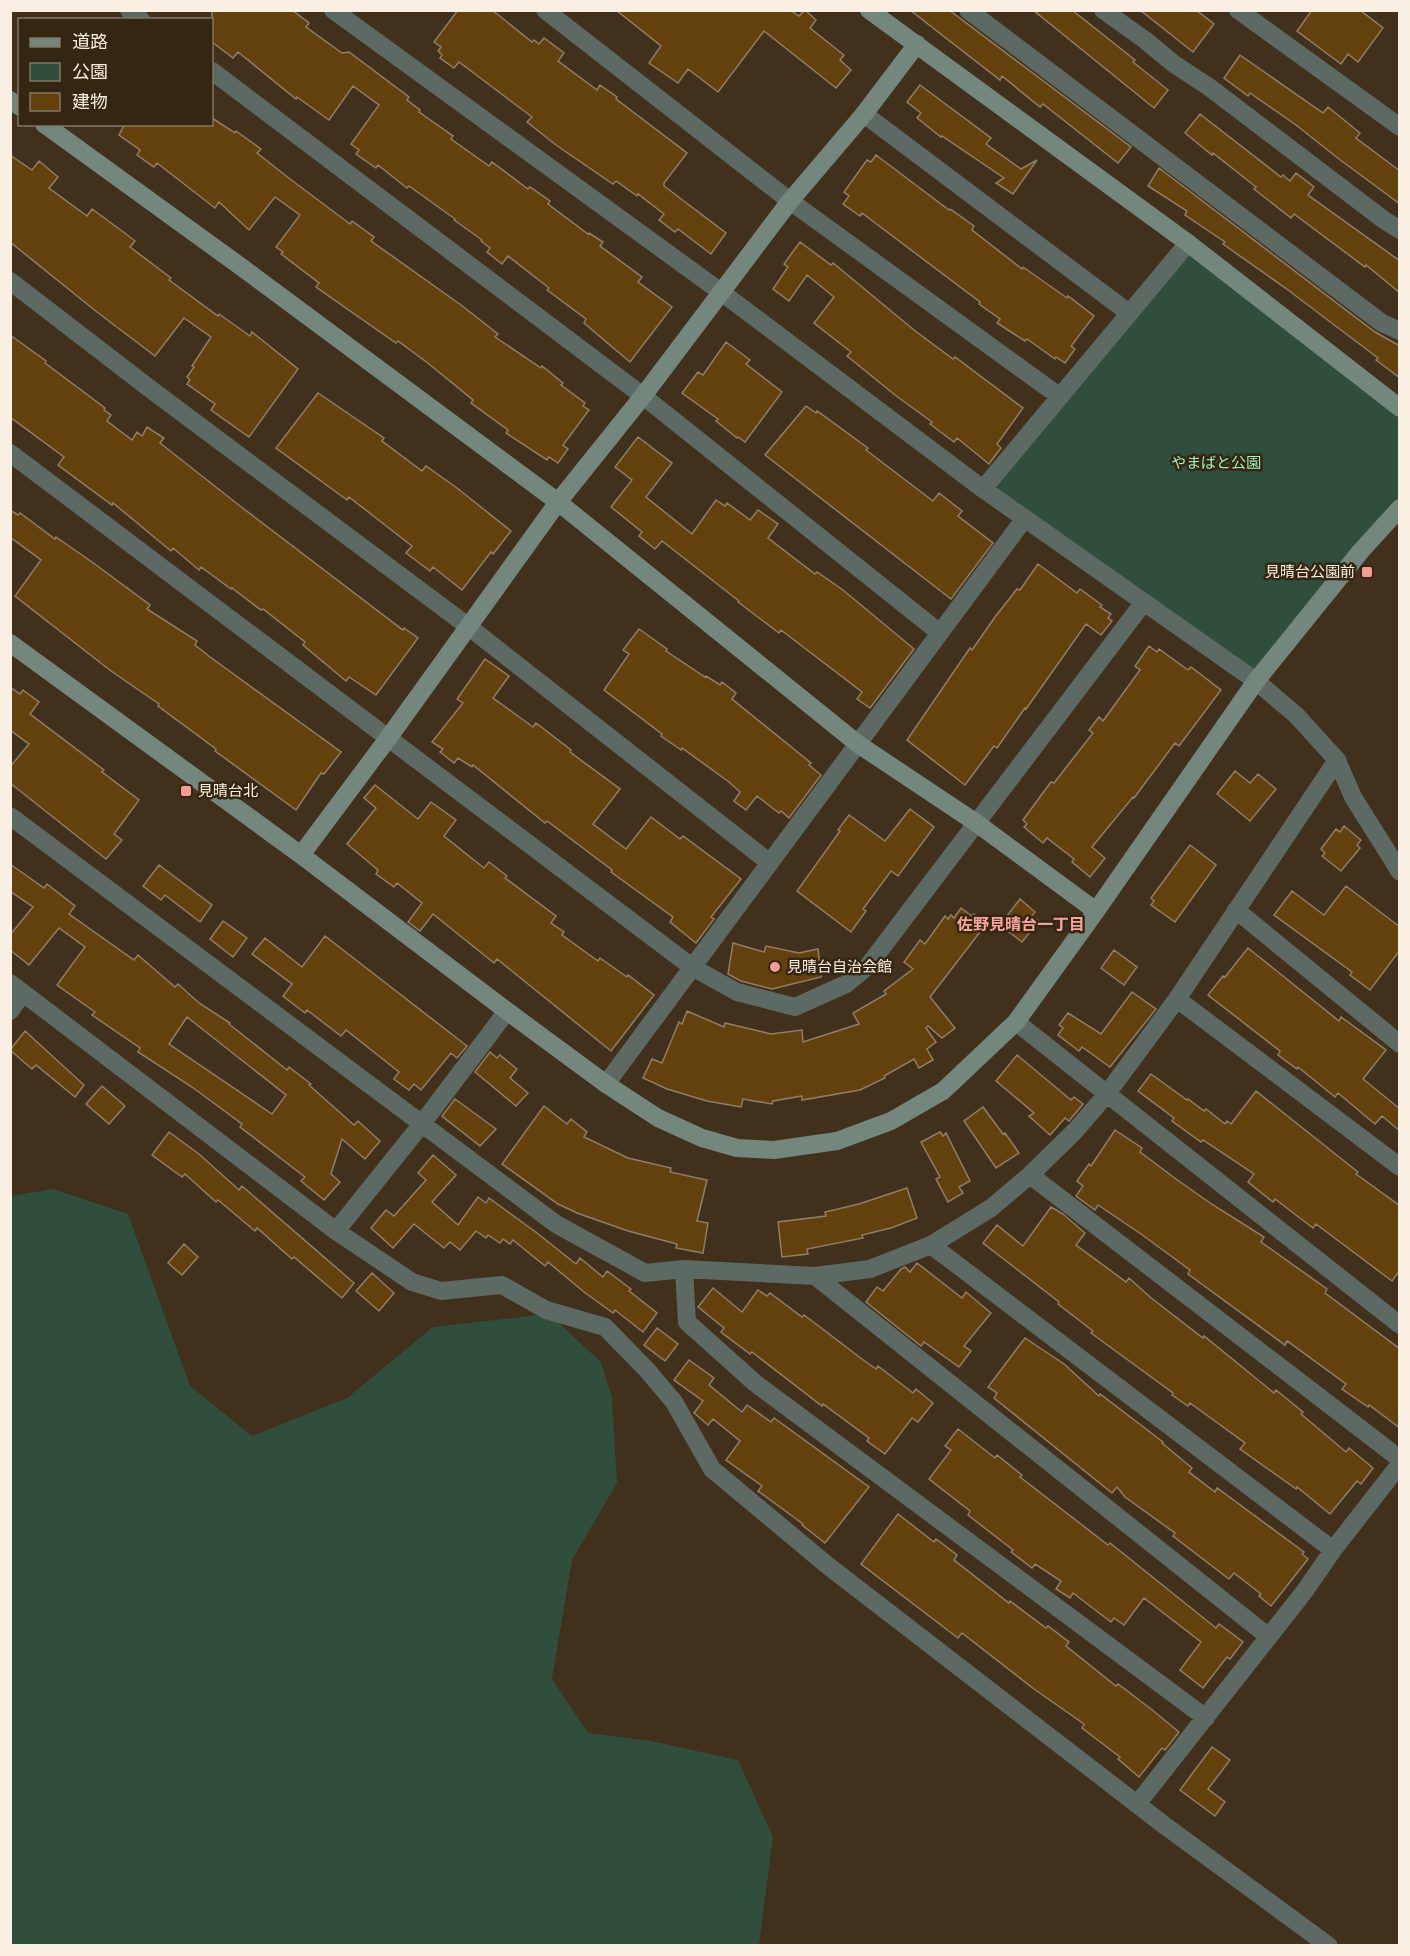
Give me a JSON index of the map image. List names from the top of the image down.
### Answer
{
  "districts": ["佐野見晴台一丁目"],
  "parks": ["やまばと公園"],
  "places": {
    "transit": ["見晴台公園前", "見晴台北"],
    "other": ["見晴台自治会館"]
  },
  "legend": ["道路", "公園", "建物"]
}
